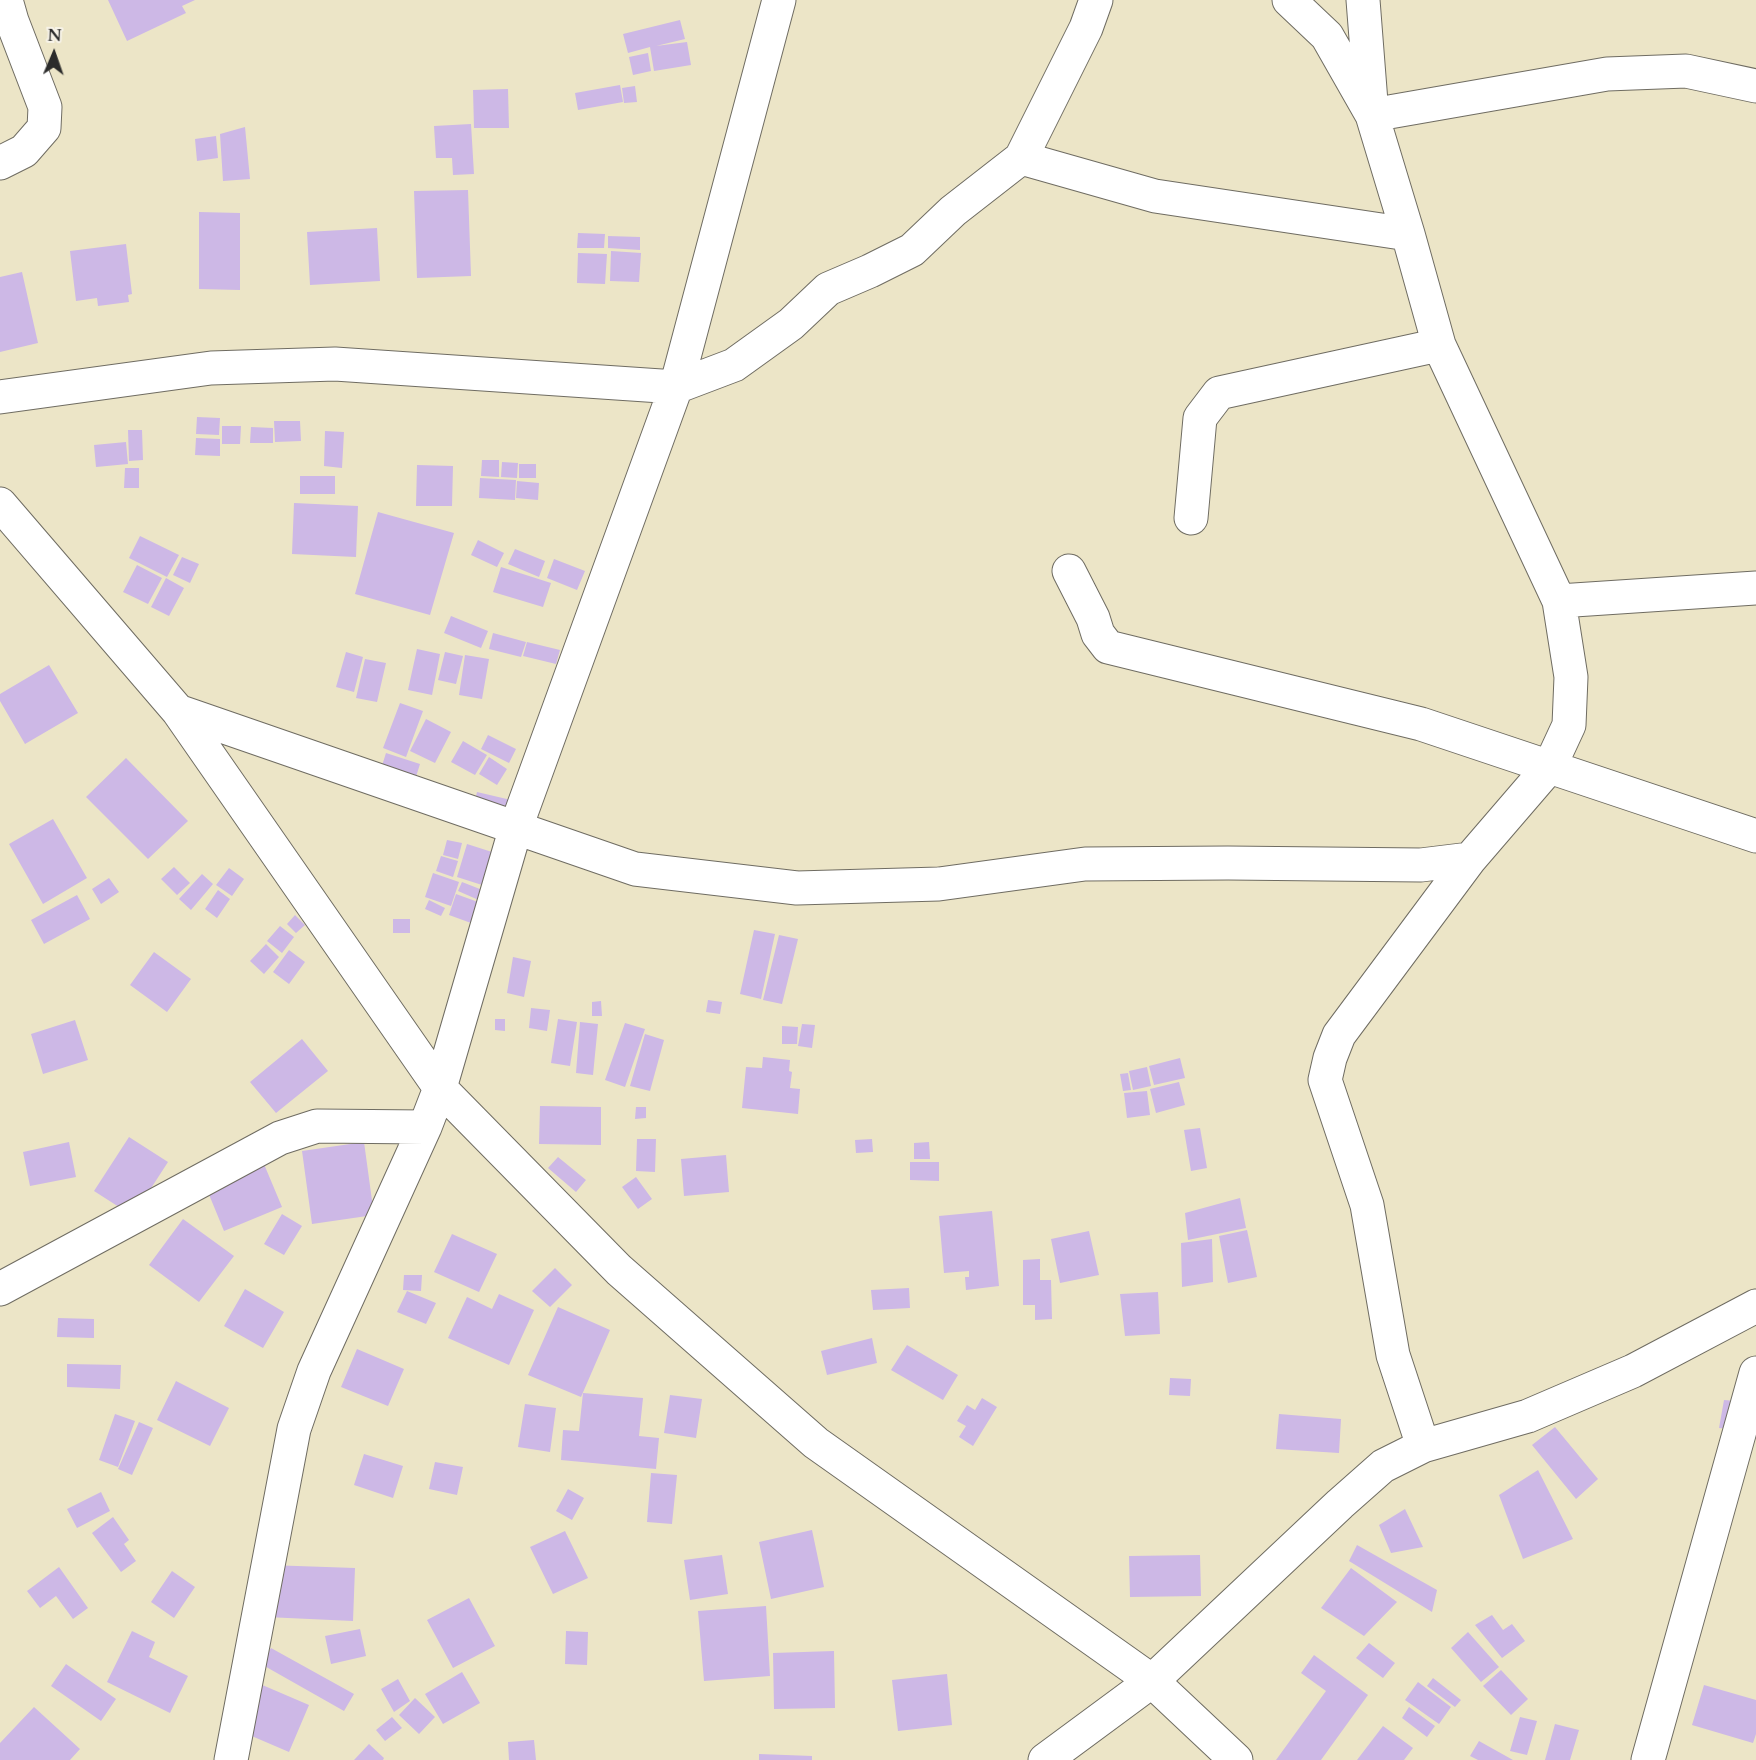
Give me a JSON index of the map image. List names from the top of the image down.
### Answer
{
  "north": "top"
}
